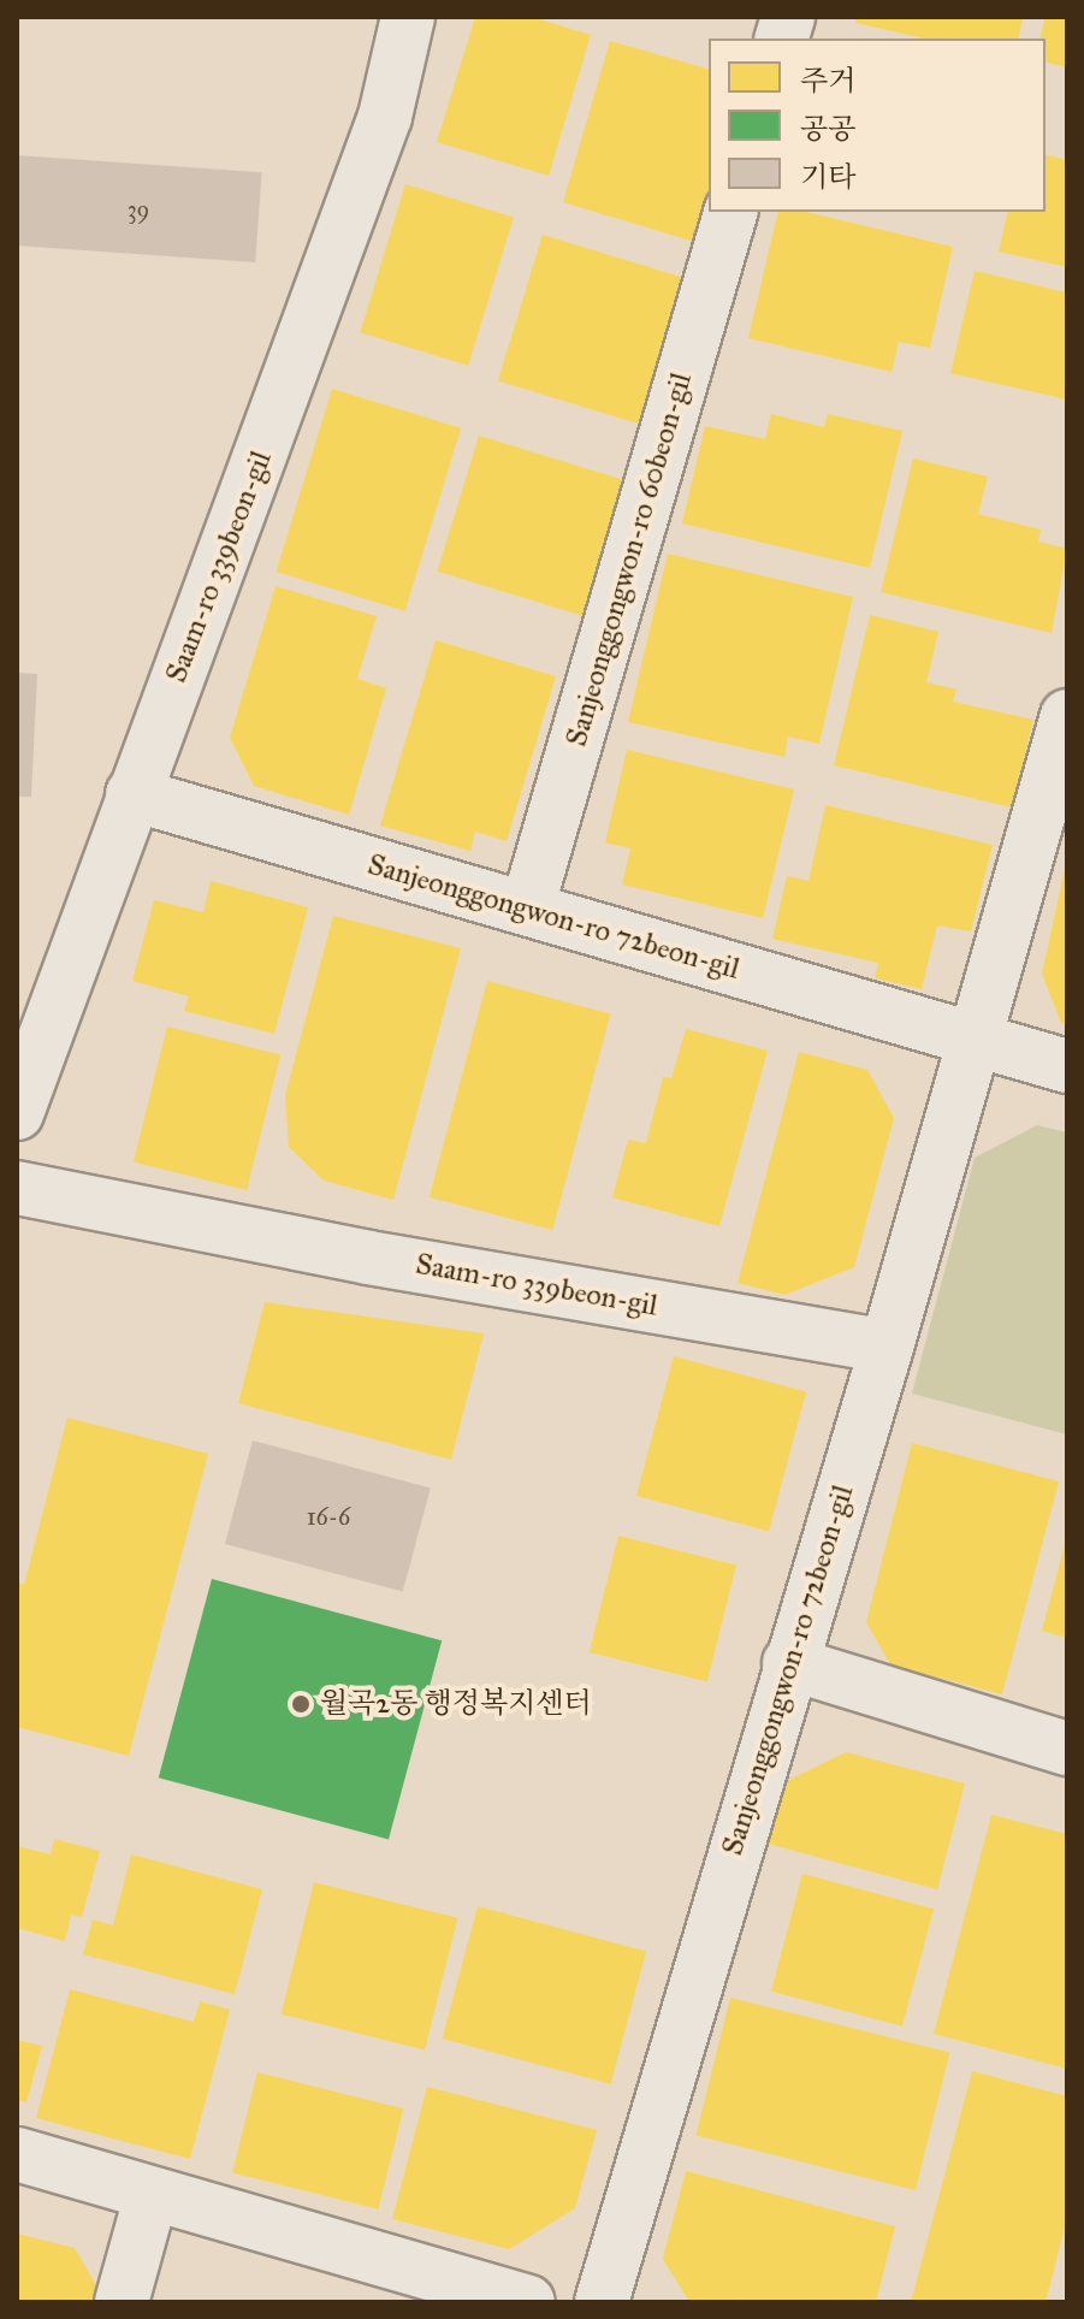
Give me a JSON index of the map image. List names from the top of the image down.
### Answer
{
  "streets": {
    "street": ["Sanjeonggongwon-ro 60beon-gil", "Saam-ro 339beon-gil", "Sanjeonggongwon-ro 72beon-gil"]
  },
  "crossings": [
    ["Sanjeonggongwon-ro 60beon-gil", "Sanjeonggongwon-ro 72beon-gil"],
    ["Saam-ro 339beon-gil", "Sanjeonggongwon-ro 72beon-gil"]
  ],
  "places": ["월곡2동 행정복지센터"],
  "house_numbers": ["39", "16-6"],
  "legend": ["주거", "공공", "기타"]
}
